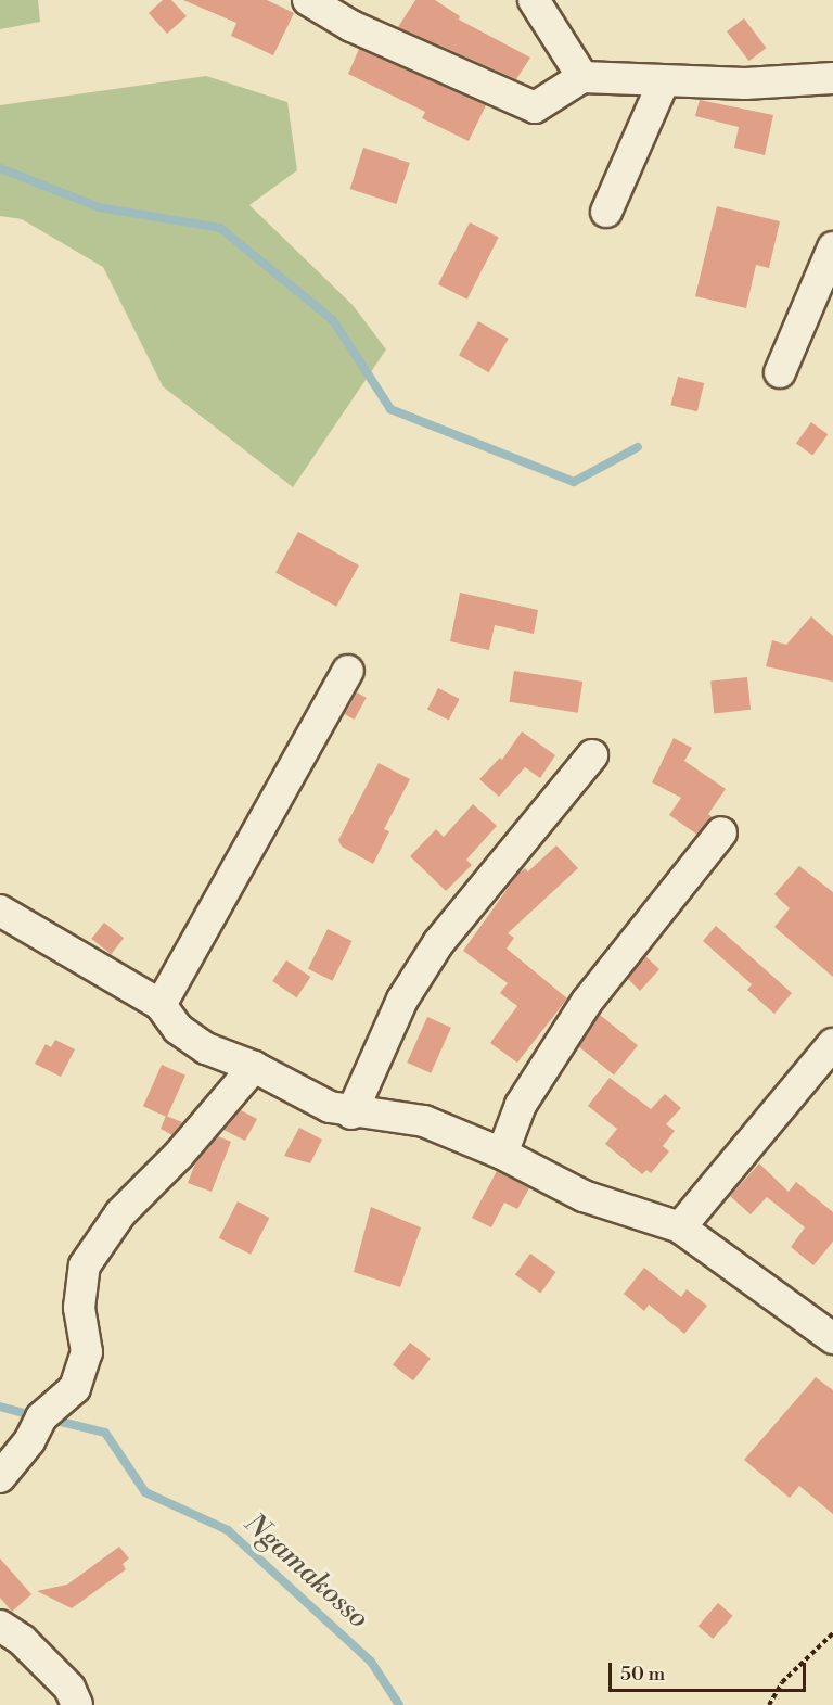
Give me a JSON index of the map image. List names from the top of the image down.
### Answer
{
  "water": ["Ngamakosso"],
  "scale_bar": "50 m"
}
